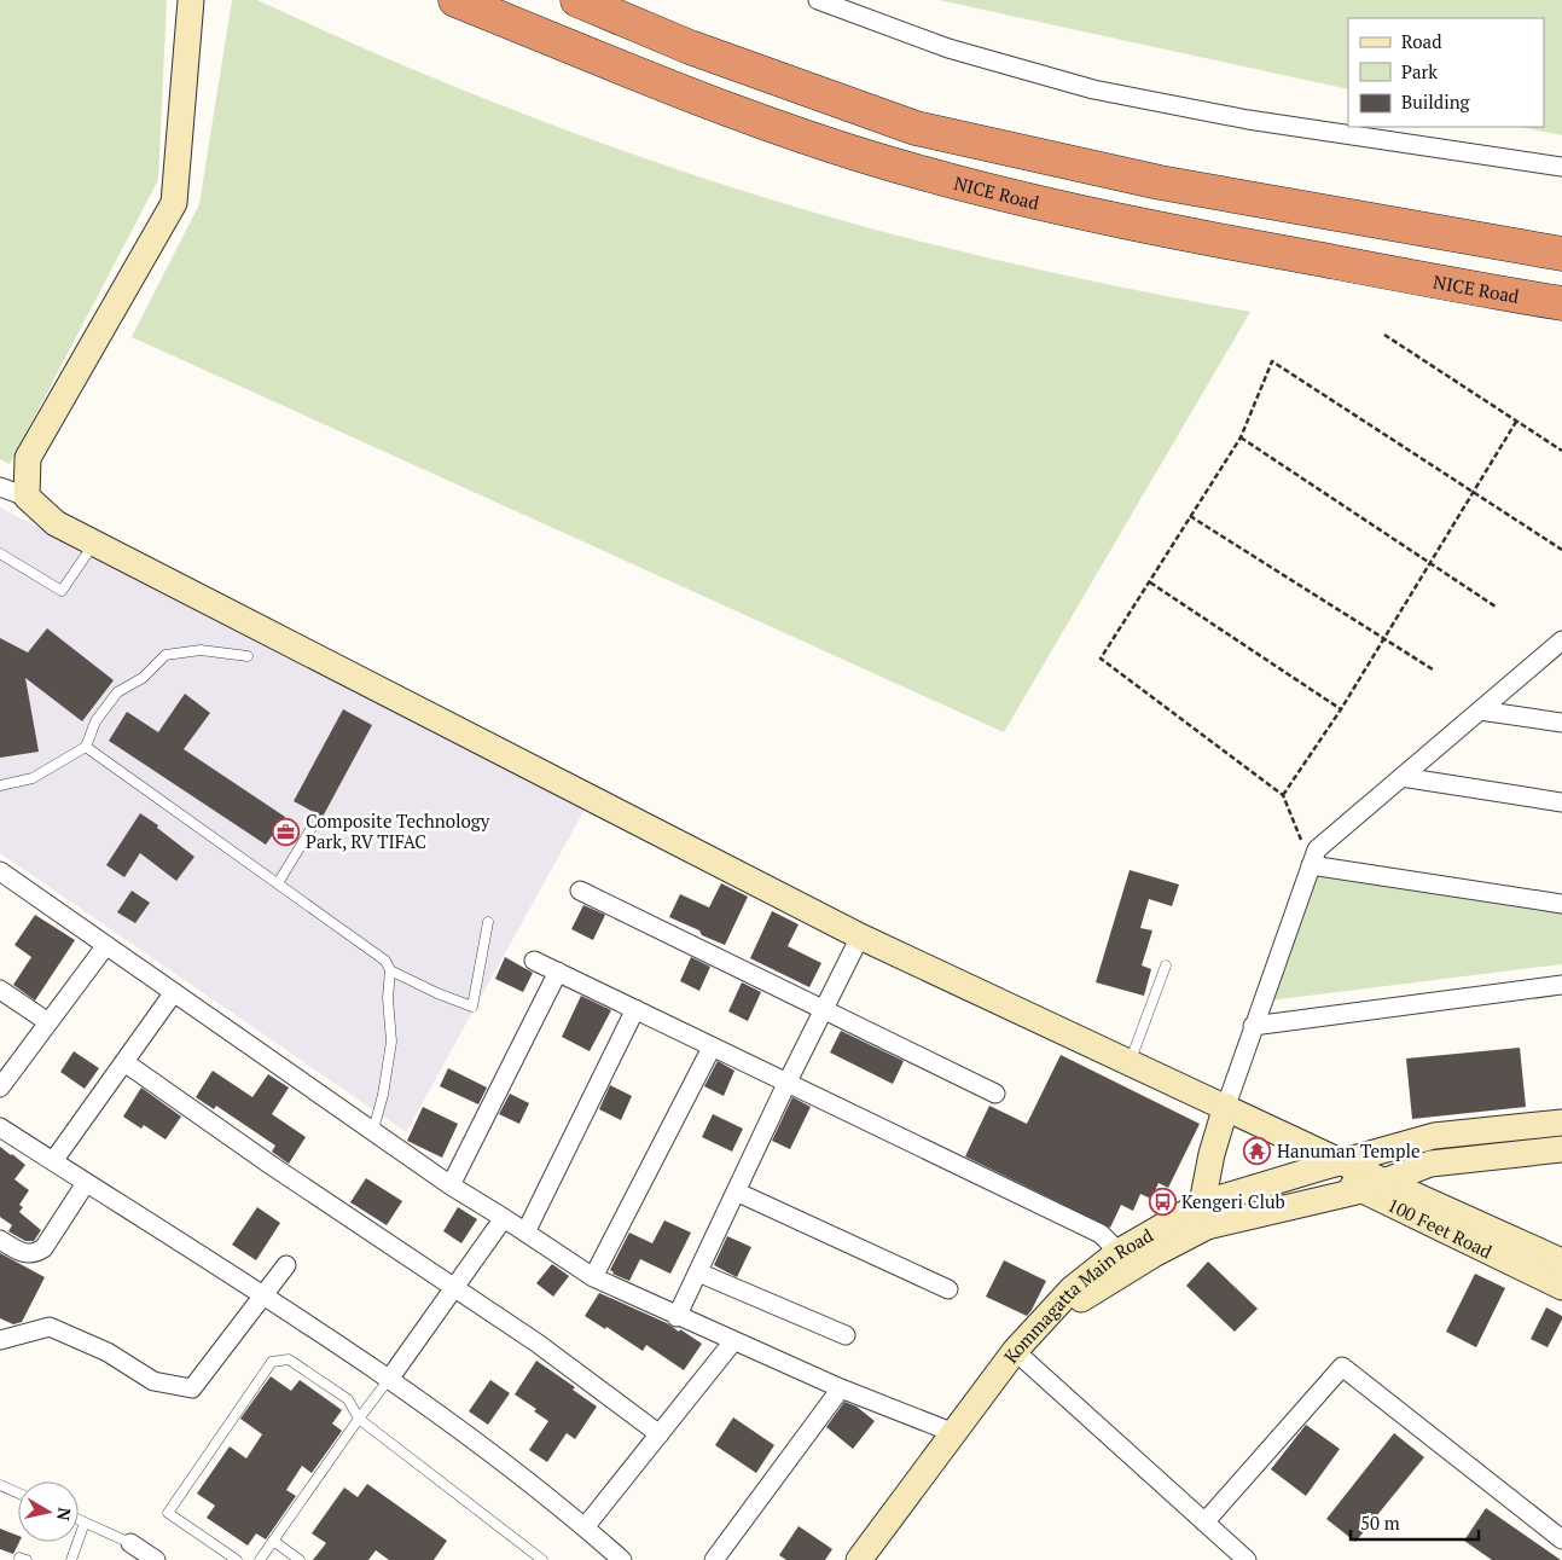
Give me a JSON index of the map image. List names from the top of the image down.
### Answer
{
  "streets": {
    "highway": ["NICE Road"],
    "main road": ["100 Feet Road", "Kommagatta Main Road"]
  },
  "crossings": [
    ["100 Feet Road", "Kommagatta Main Road"]
  ],
  "places": {
    "office": ["Composite Technology Park, RV TIFAC"],
    "temple": ["Hanuman Temple"],
    "bus stop": ["Kengeri Club"]
  },
  "legend": ["Road", "Park", "Building"],
  "scale_bar": "50 m",
  "north": "right"
}
